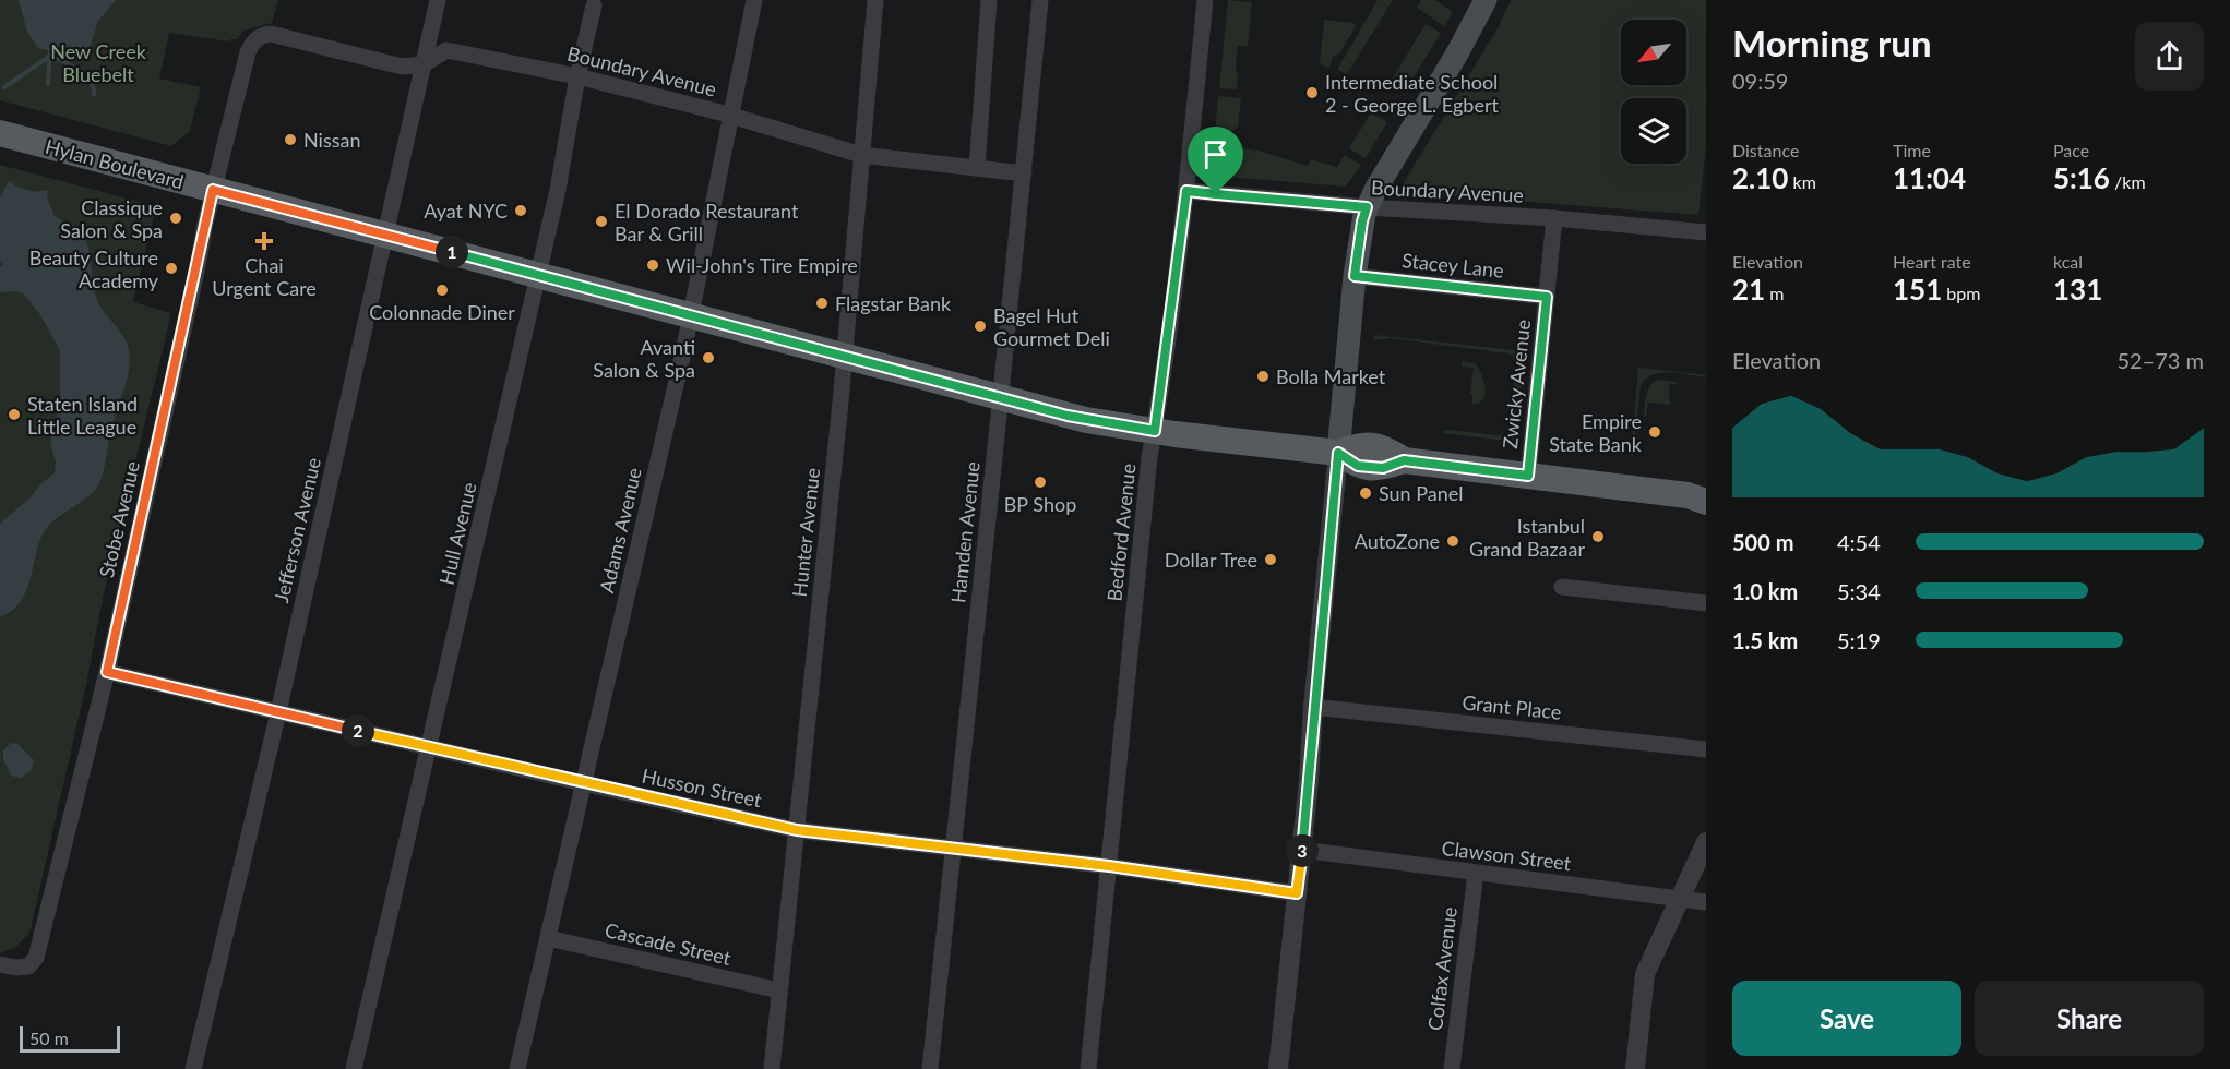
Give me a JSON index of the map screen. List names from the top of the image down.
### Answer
{
  "streets": {
    "main road": ["Hylan Boulevard"],
    "street": [
      "Boundary Avenue",
      "Stacey Lane",
      "Zwicky Avenue",
      "Stobe Avenue",
      "Jefferson Avenue",
      "Adams Avenue",
      "Hunter Avenue",
      "Hamden Avenue",
      "Bedford Avenue",
      "Hull Avenue",
      "Grant Place",
      "Husson Street",
      "Clawson Street",
      "Cascade Street",
      "Colfax Avenue"
    ]
  },
  "crossings": [
    ["Boundary Avenue", "Zwicky Avenue"],
    ["Boundary Avenue", "Stobe Avenue"],
    ["Boundary Avenue", "Jefferson Avenue"],
    ["Boundary Avenue", "Adams Avenue"],
    ["Boundary Avenue", "Hunter Avenue"],
    ["Boundary Avenue", "Hamden Avenue"],
    ["Boundary Avenue", "Bedford Avenue"],
    ["Boundary Avenue", "Hull Avenue"],
    ["Hylan Boulevard", "Zwicky Avenue"],
    ["Hylan Boulevard", "Stobe Avenue"],
    ["Hylan Boulevard", "Jefferson Avenue"],
    ["Hylan Boulevard", "Adams Avenue"],
    ["Hylan Boulevard", "Hunter Avenue"],
    ["Hylan Boulevard", "Hamden Avenue"],
    ["Hylan Boulevard", "Bedford Avenue"],
    ["Hylan Boulevard", "Hull Avenue"],
    ["Stacey Lane", "Zwicky Avenue"],
    ["Stobe Avenue", "Husson Street"],
    ["Jefferson Avenue", "Husson Street"],
    ["Adams Avenue", "Husson Street"],
    ["Adams Avenue", "Cascade Street"],
    ["Hunter Avenue", "Husson Street"],
    ["Hunter Avenue", "Cascade Street"],
    ["Hamden Avenue", "Husson Street"],
    ["Bedford Avenue", "Husson Street"],
    ["Hull Avenue", "Husson Street"],
    ["Clawson Street", "Colfax Avenue"]
  ],
  "parks": ["New Creek Bluebelt"],
  "places": {
    "other": [
      "Intermediate School 2 - George L. Egbert",
      "Nissan",
      "Ayat NYC",
      "Classique Salon & Spa",
      "El Dorado Restaurant Bar & Grill",
      "Wil-John's Tire Empire",
      "Beauty Culture Academy",
      "Colonnade Diner",
      "Flagstar Bank",
      "Bagel Hut Gourmet Deli",
      "Avanti Salon & Spa",
      "Bolla Market",
      "Staten Island Little League",
      "Empire State Bank",
      "BP Shop",
      "Sun Panel",
      "Istanbul Grand Bazaar",
      "AutoZone",
      "Dollar Tree"
    ],
    "health": ["Chai Urgent Care"]
  },
  "scale_bar": "50 m",
  "north": "bottom left",
  "page": {
    "heading": ["Morning run", "09:59"],
    "stats": [
      ["Distance", "2.10 km"],
      ["Time", "11:04"],
      ["Pace", "5:16 /km"],
      ["Elevation", "21 m"],
      ["Heart rate", "151 bpm"],
      ["kcal", "131"]
    ],
    "pins": ["1", "2", "3"],
    "chart": ["Elevation", "52–73 m"],
    "list": [
      {
        "name": "500 m",
        "note": "4:54"
      },
      {
        "name": "1.0 km",
        "note": "5:34"
      },
      {
        "name": "1.5 km",
        "note": "5:19"
      }
    ],
    "buttons": ["Save", "Share"],
    "scale": "50 m"
  }
}
